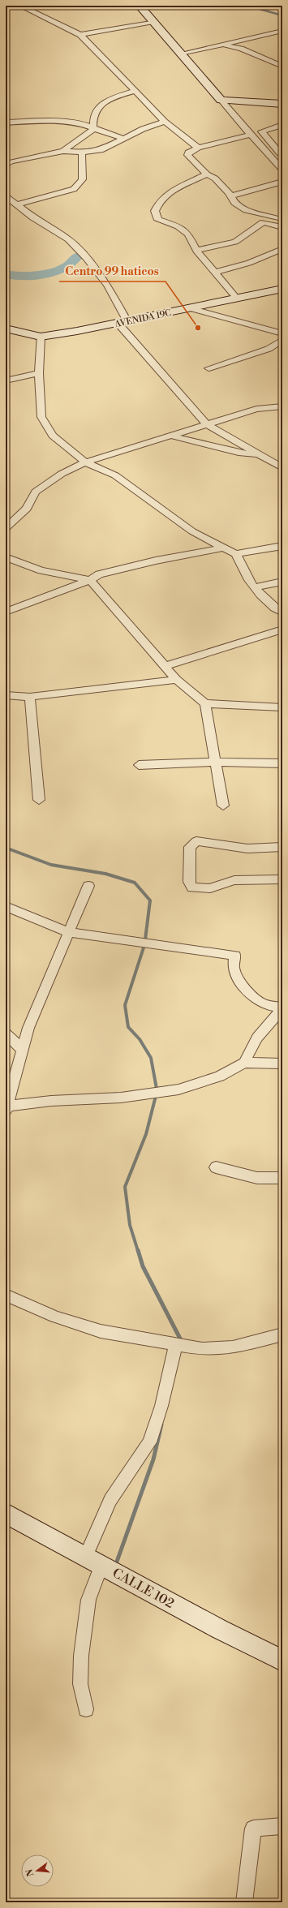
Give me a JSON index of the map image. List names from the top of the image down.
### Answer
{
  "streets": {
    "street": ["AVENIDA 19C", "CALLE 102"]
  },
  "places": ["Centro 99 haticos"],
  "north": "left"
}
